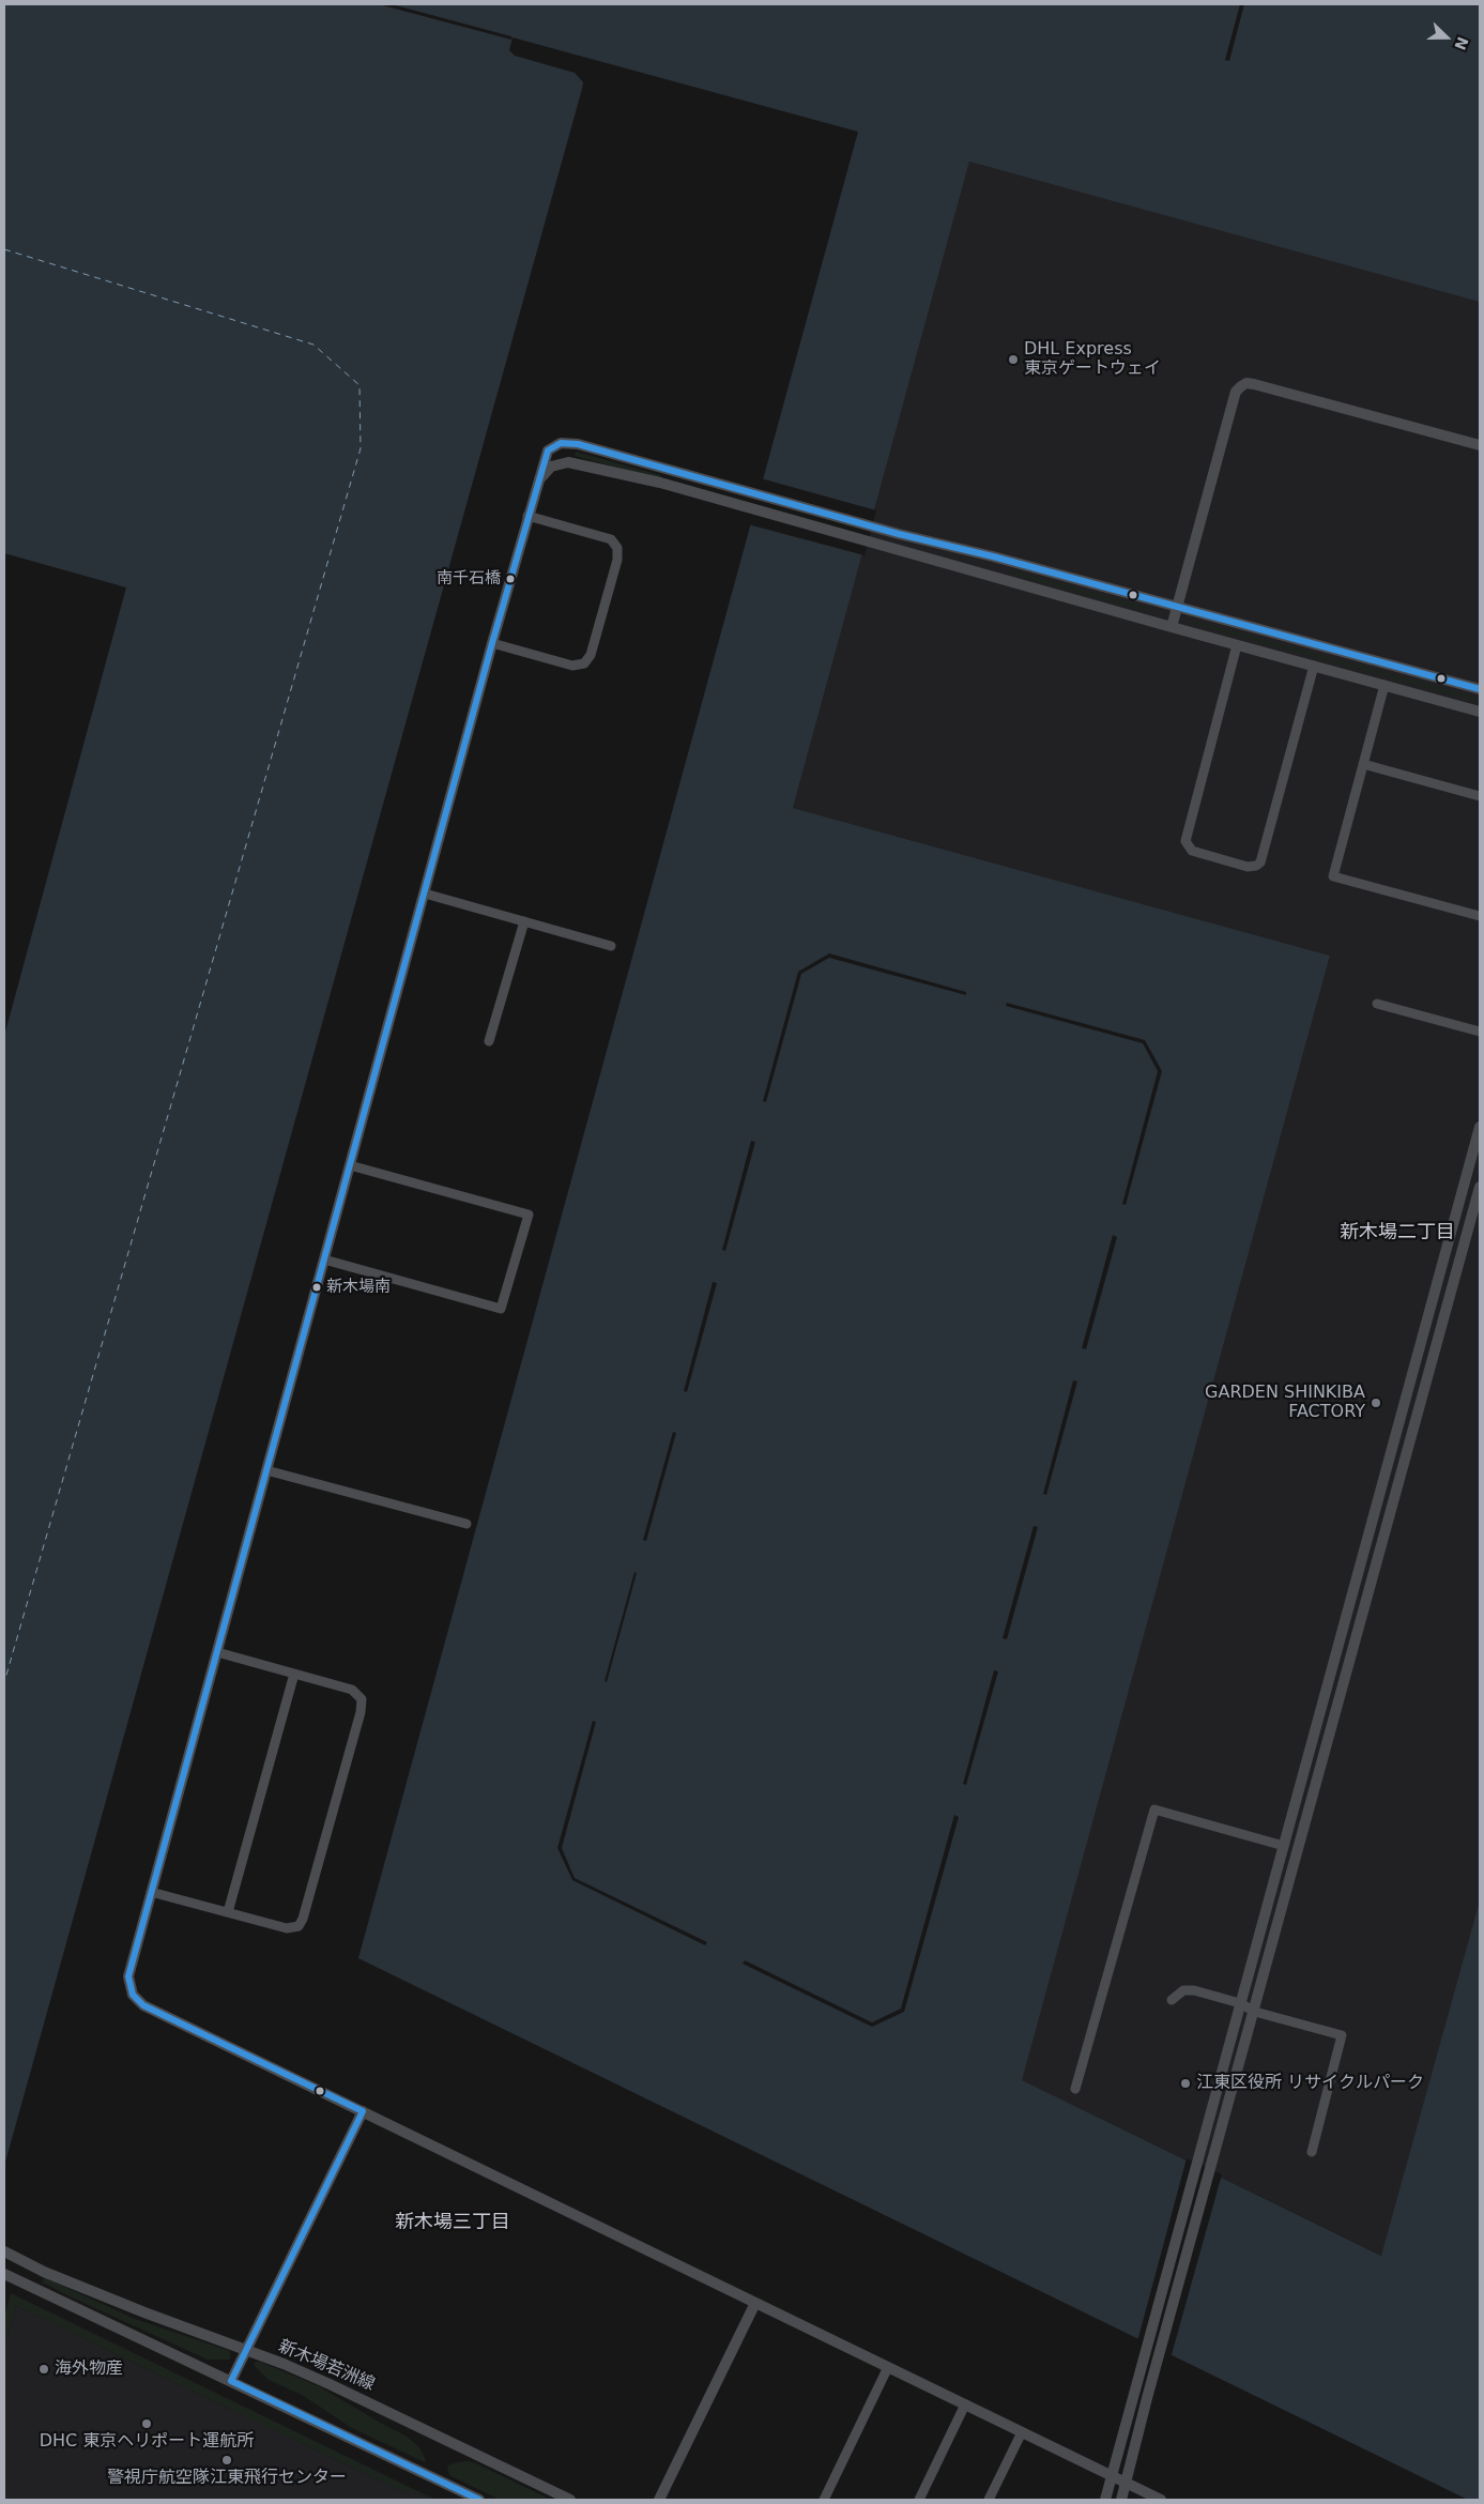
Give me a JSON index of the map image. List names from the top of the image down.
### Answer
{
  "streets": {
    "street": ["新木場若洲線"]
  },
  "districts": ["新木場二丁目", "新木場三丁目"],
  "places": [
    "DHL Express 東京ゲートウェイ",
    "南千石橋",
    "新木場南",
    "GARDEN SHINKIBA FACTORY",
    "江東区役所 リサイクルパーク",
    "海外物産",
    "DHC 東京ヘリポート運航所",
    "警視庁航空隊江東飛行センター"
  ],
  "north": "right"
}
